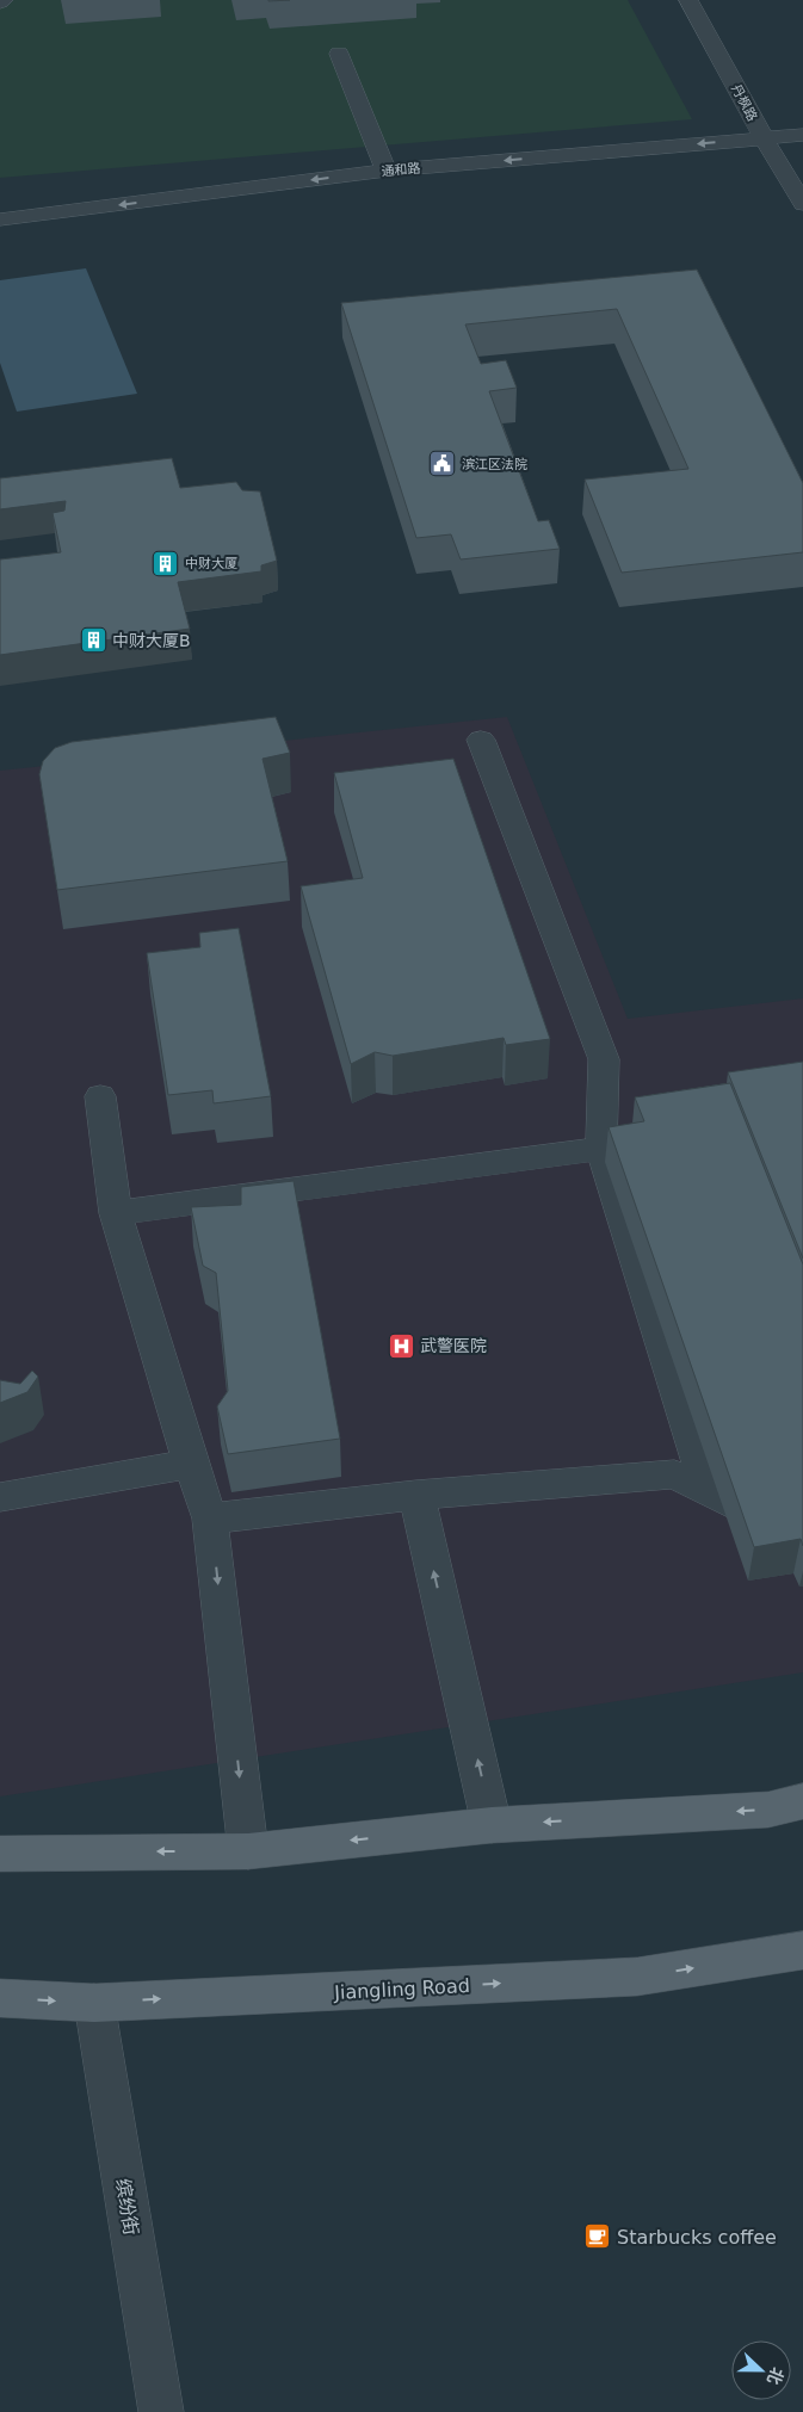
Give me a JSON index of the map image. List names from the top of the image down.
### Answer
{
  "streets": {
    "main road": ["Jiangling Road"],
    "street": ["丹枫路", "通和路", "缤纷街"]
  },
  "crossings": [
    ["丹枫路", "通和路"],
    ["Jiangling Road", "缤纷街"]
  ],
  "one_way": ["通和路"],
  "places": {
    "public building": ["滨江区法院"],
    "building": ["中财大厦", "中财大厦B"],
    "hospital": ["武警医院"],
    "cafe": ["Starbucks coffee"]
  },
  "north": "right"
}
